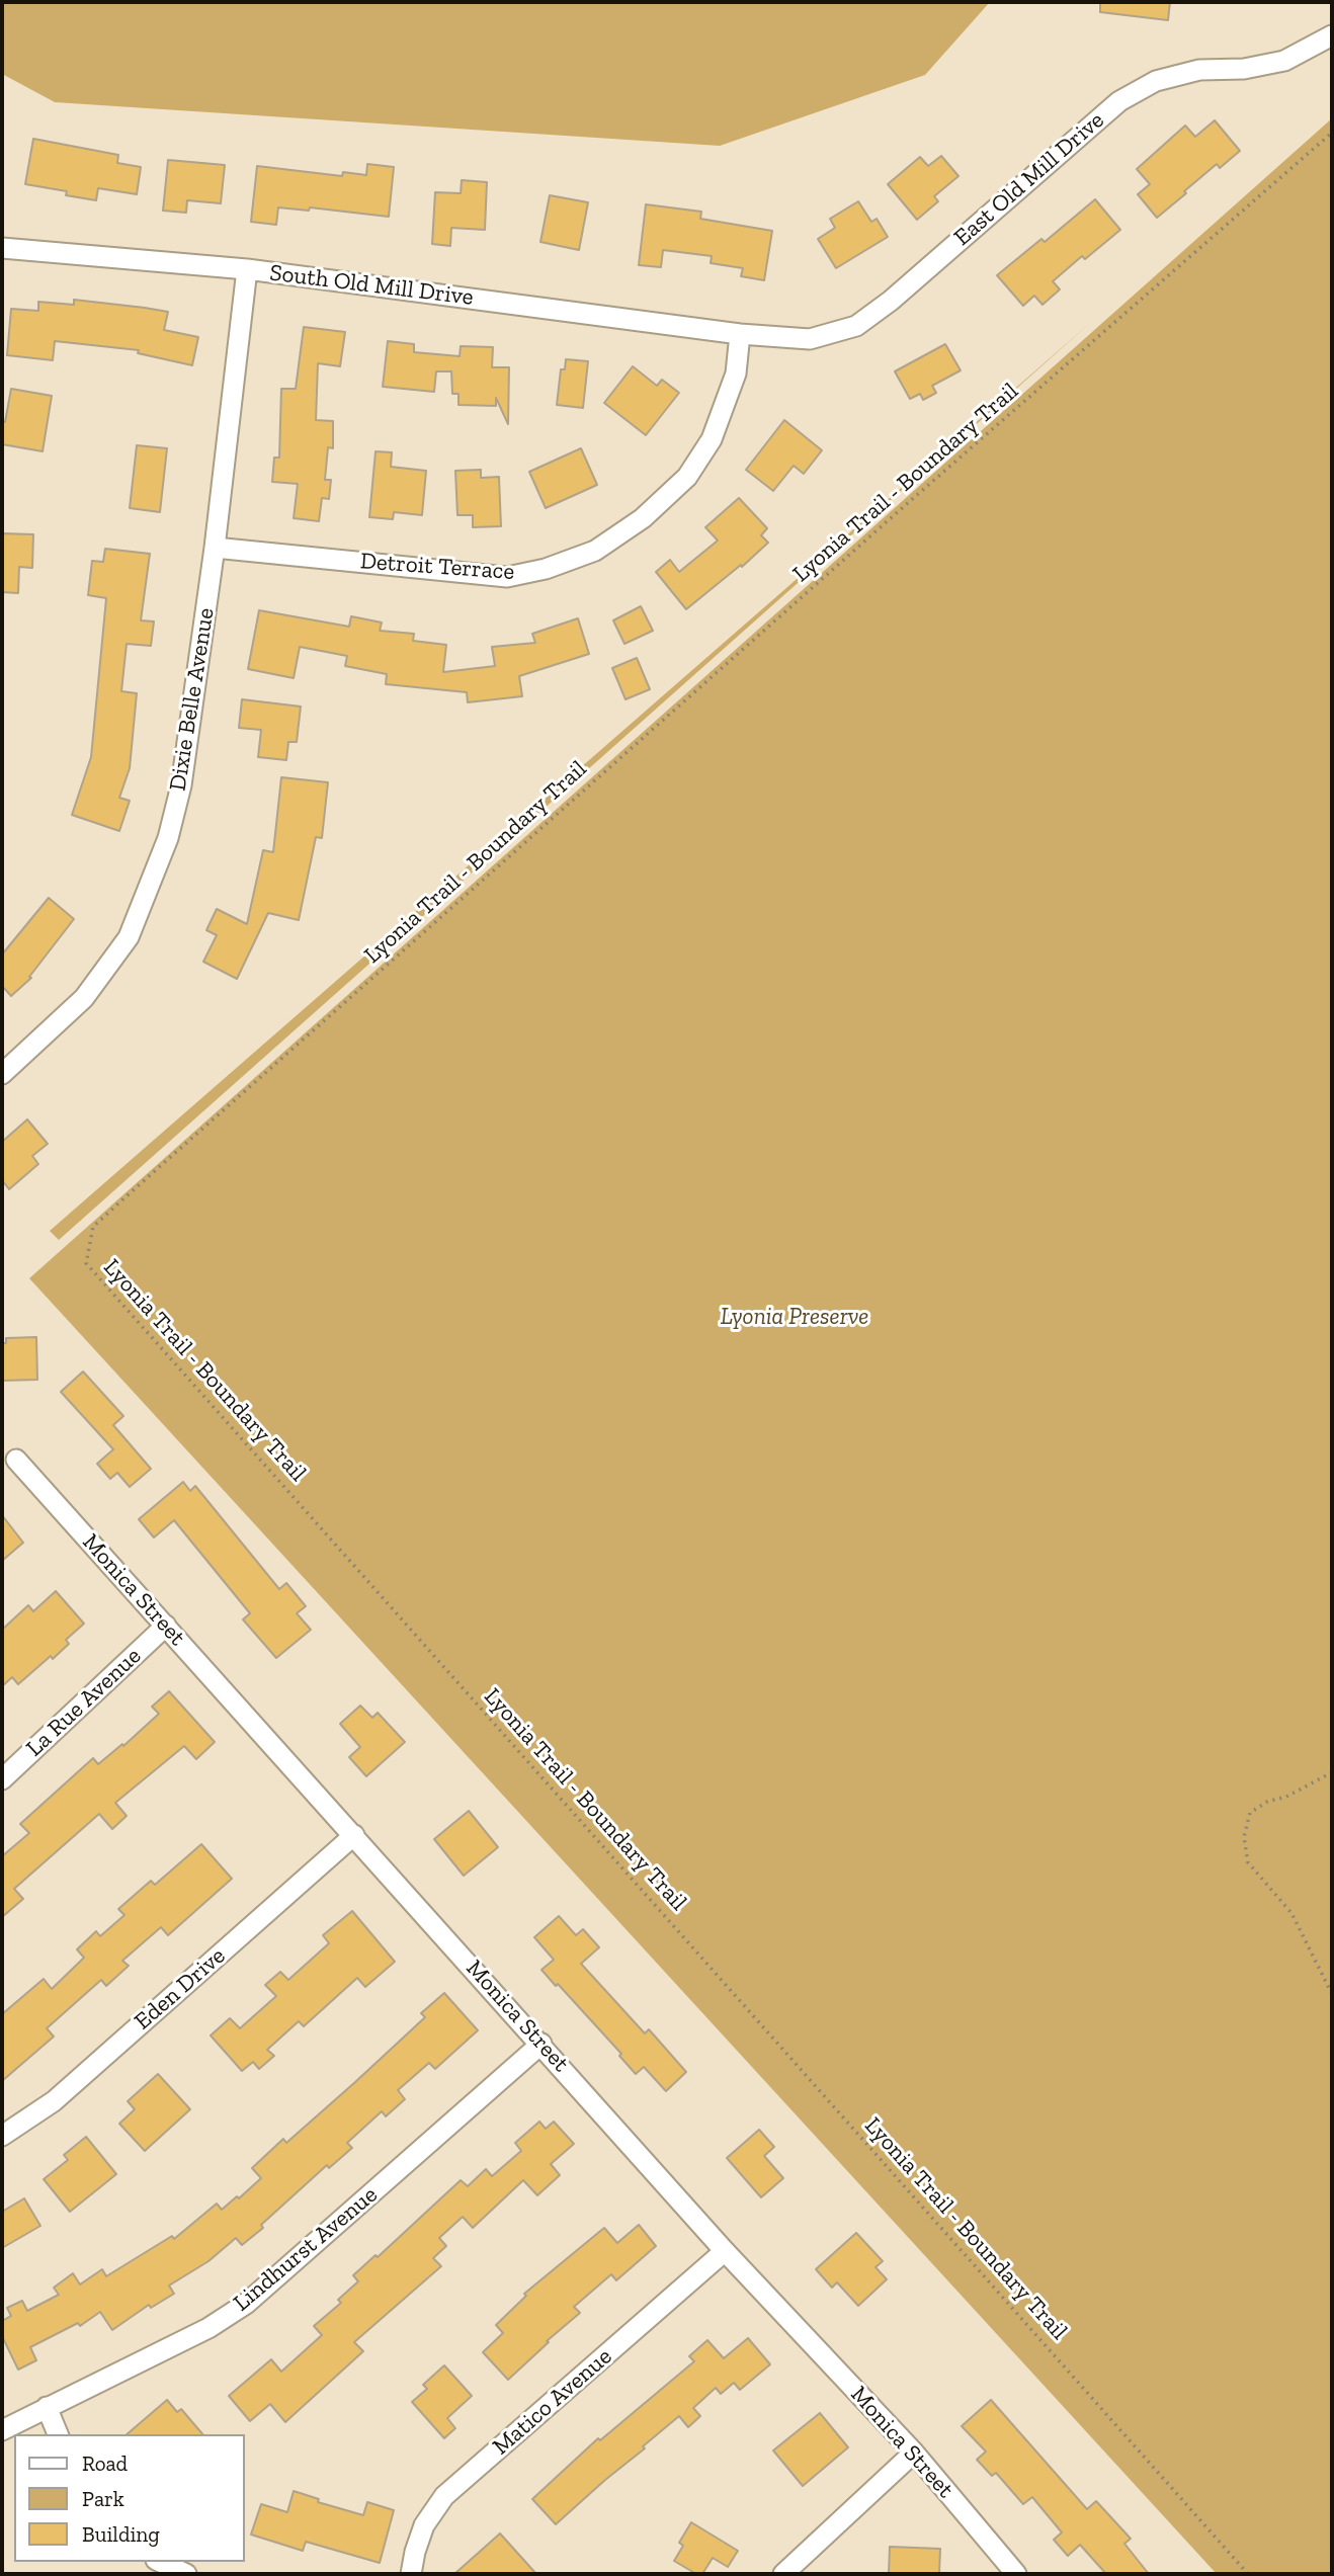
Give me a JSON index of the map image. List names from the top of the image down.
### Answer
{
  "streets": {
    "street": [
      "East Old Mill Drive",
      "South Old Mill Drive",
      "Detroit Terrace",
      "Dixie Belle Avenue",
      "Monica Street",
      "La Rue Avenue",
      "Eden Drive",
      "Lindhurst Avenue",
      "Matico Avenue"
    ],
    "path": ["Lyonia Trail - Boundary Trail"]
  },
  "crossings": [
    ["East Old Mill Drive", "South Old Mill Drive"],
    ["East Old Mill Drive", "Detroit Terrace"],
    ["South Old Mill Drive", "Detroit Terrace"],
    ["South Old Mill Drive", "Dixie Belle Avenue"],
    ["Detroit Terrace", "Dixie Belle Avenue"],
    ["Monica Street", "La Rue Avenue"],
    ["Monica Street", "Eden Drive"],
    ["Monica Street", "Lindhurst Avenue"],
    ["Monica Street", "Matico Avenue"]
  ],
  "parks": ["Lyonia Preserve"],
  "legend": ["Road", "Park", "Building"]
}
